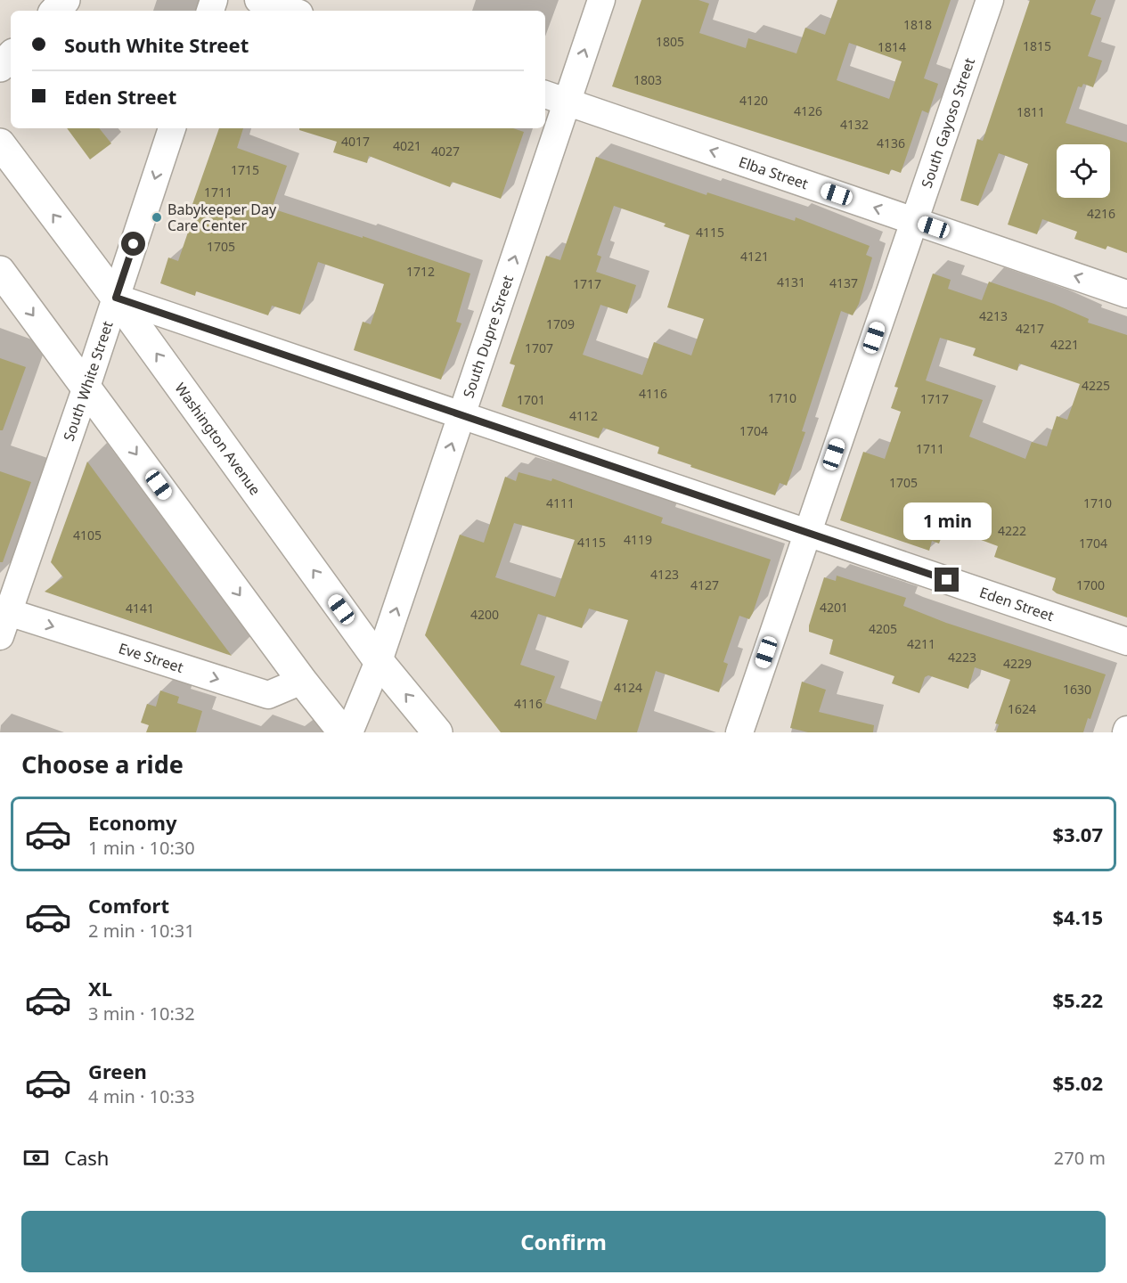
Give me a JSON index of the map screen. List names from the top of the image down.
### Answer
{
  "streets": {
    "street": [
      "South Gayoso Street",
      "Elba Street",
      "South Dupre Street",
      "South White Street",
      "Washington Avenue",
      "Eden Street",
      "Eve Street"
    ]
  },
  "crossings": [
    ["South Gayoso Street", "Elba Street"],
    ["South Gayoso Street", "Eden Street"],
    ["Elba Street", "South Dupre Street"],
    ["South Dupre Street", "Washington Avenue"],
    ["South Dupre Street", "Eden Street"],
    ["South White Street", "Washington Avenue"],
    ["South White Street", "Eden Street"],
    ["South White Street", "Eve Street"],
    ["Washington Avenue", "Eden Street"]
  ],
  "one_way": ["Elba Street", "South Dupre Street", "Eve Street"],
  "places": ["Babykeeper Day Care Center"],
  "house_numbers": [
    "1818",
    "1805",
    "1815",
    "1814",
    "1803",
    "4120",
    "4126",
    "1811",
    "4132",
    "4017",
    "4136",
    "4021",
    "4027",
    "1715",
    "1711",
    "4216",
    "4115",
    "1705",
    "4121",
    "1712",
    "4131",
    "4137",
    "1717",
    "4213",
    "1709",
    "4217",
    "4221",
    "1707",
    "4225",
    "4116",
    "1710",
    "1717",
    "1701",
    "4112",
    "1704",
    "1711",
    "1705",
    "4111",
    "1710",
    "4222",
    "4105",
    "4119",
    "4115",
    "1704",
    "4123",
    "4127",
    "1700",
    "4201",
    "4141",
    "4200",
    "4205",
    "4211",
    "4223",
    "4229",
    "4124",
    "1630",
    "4116",
    "1624"
  ],
  "page": {
    "banner": ["South White Street", "Eden Street"],
    "bubble": "1 min",
    "heading": "Choose a ride",
    "list": [
      {
        "name": "Economy",
        "note": "1 min · 10:30",
        "value": "$3.07"
      },
      {
        "name": "Comfort",
        "note": "2 min · 10:31",
        "value": "$4.15"
      },
      {
        "name": "XL",
        "note": "3 min · 10:32",
        "value": "$5.22"
      },
      {
        "name": "Green",
        "note": "4 min · 10:33",
        "value": "$5.02"
      }
    ],
    "pay": ["Cash", "270 m"],
    "buttons": "Confirm"
  }
}
